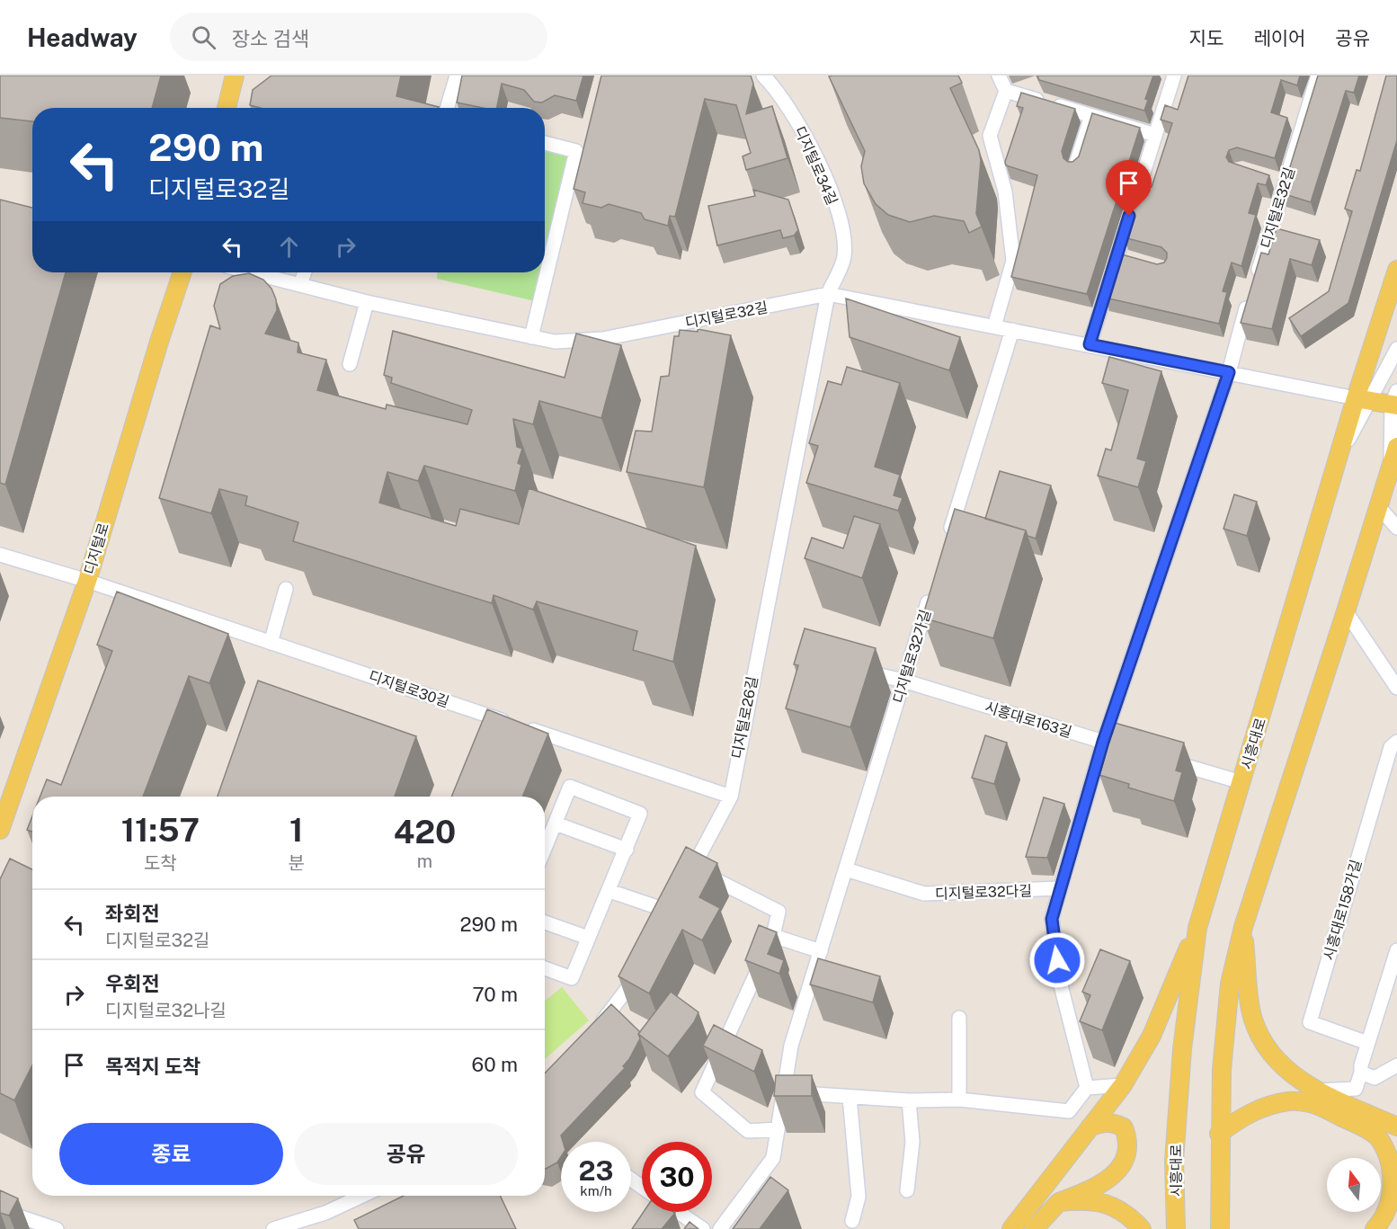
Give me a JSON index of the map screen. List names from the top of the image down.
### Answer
{
  "streets": {
    "main road": ["디지털로32길", "디지털로", "시흥대로"],
    "street": [
      "디지털로34길",
      "디지털로32가길",
      "디지털로30길",
      "디지털로26길",
      "시흥대로163길",
      "디지털로32다길",
      "시흥대로158가길"
    ]
  },
  "crossings": [
    ["디지털로34길", "디지털로32길"],
    ["디지털로34길", "디지털로26길"],
    ["디지털로32길", "디지털로26길"],
    ["디지털로32길", "시흥대로"],
    ["디지털로", "디지털로30길"],
    ["디지털로32가길", "시흥대로163길"],
    ["디지털로32가길", "디지털로32다길"],
    ["디지털로30길", "디지털로26길"]
  ],
  "north": "top",
  "page": {
    "header": "Headway",
    "search": "장소 검색",
    "nav": ["지도", "레이어", "공유"],
    "turn": ["290 m", "디지털로32길"],
    "eta": [
      "11:57",
      "도착",
      "1",
      "분",
      "420",
      "m"
    ],
    "list": [
      {
        "name": "좌회전",
        "note": "디지털로32길",
        "value": "290 m"
      },
      {
        "name": "우회전",
        "note": "디지털로32나길",
        "value": "70 m"
      },
      {
        "name": "목적지 도착",
        "value": "60 m"
      }
    ],
    "buttons": ["종료", "공유"],
    "speed": "23 km/h",
    "limit": "30"
  }
}
